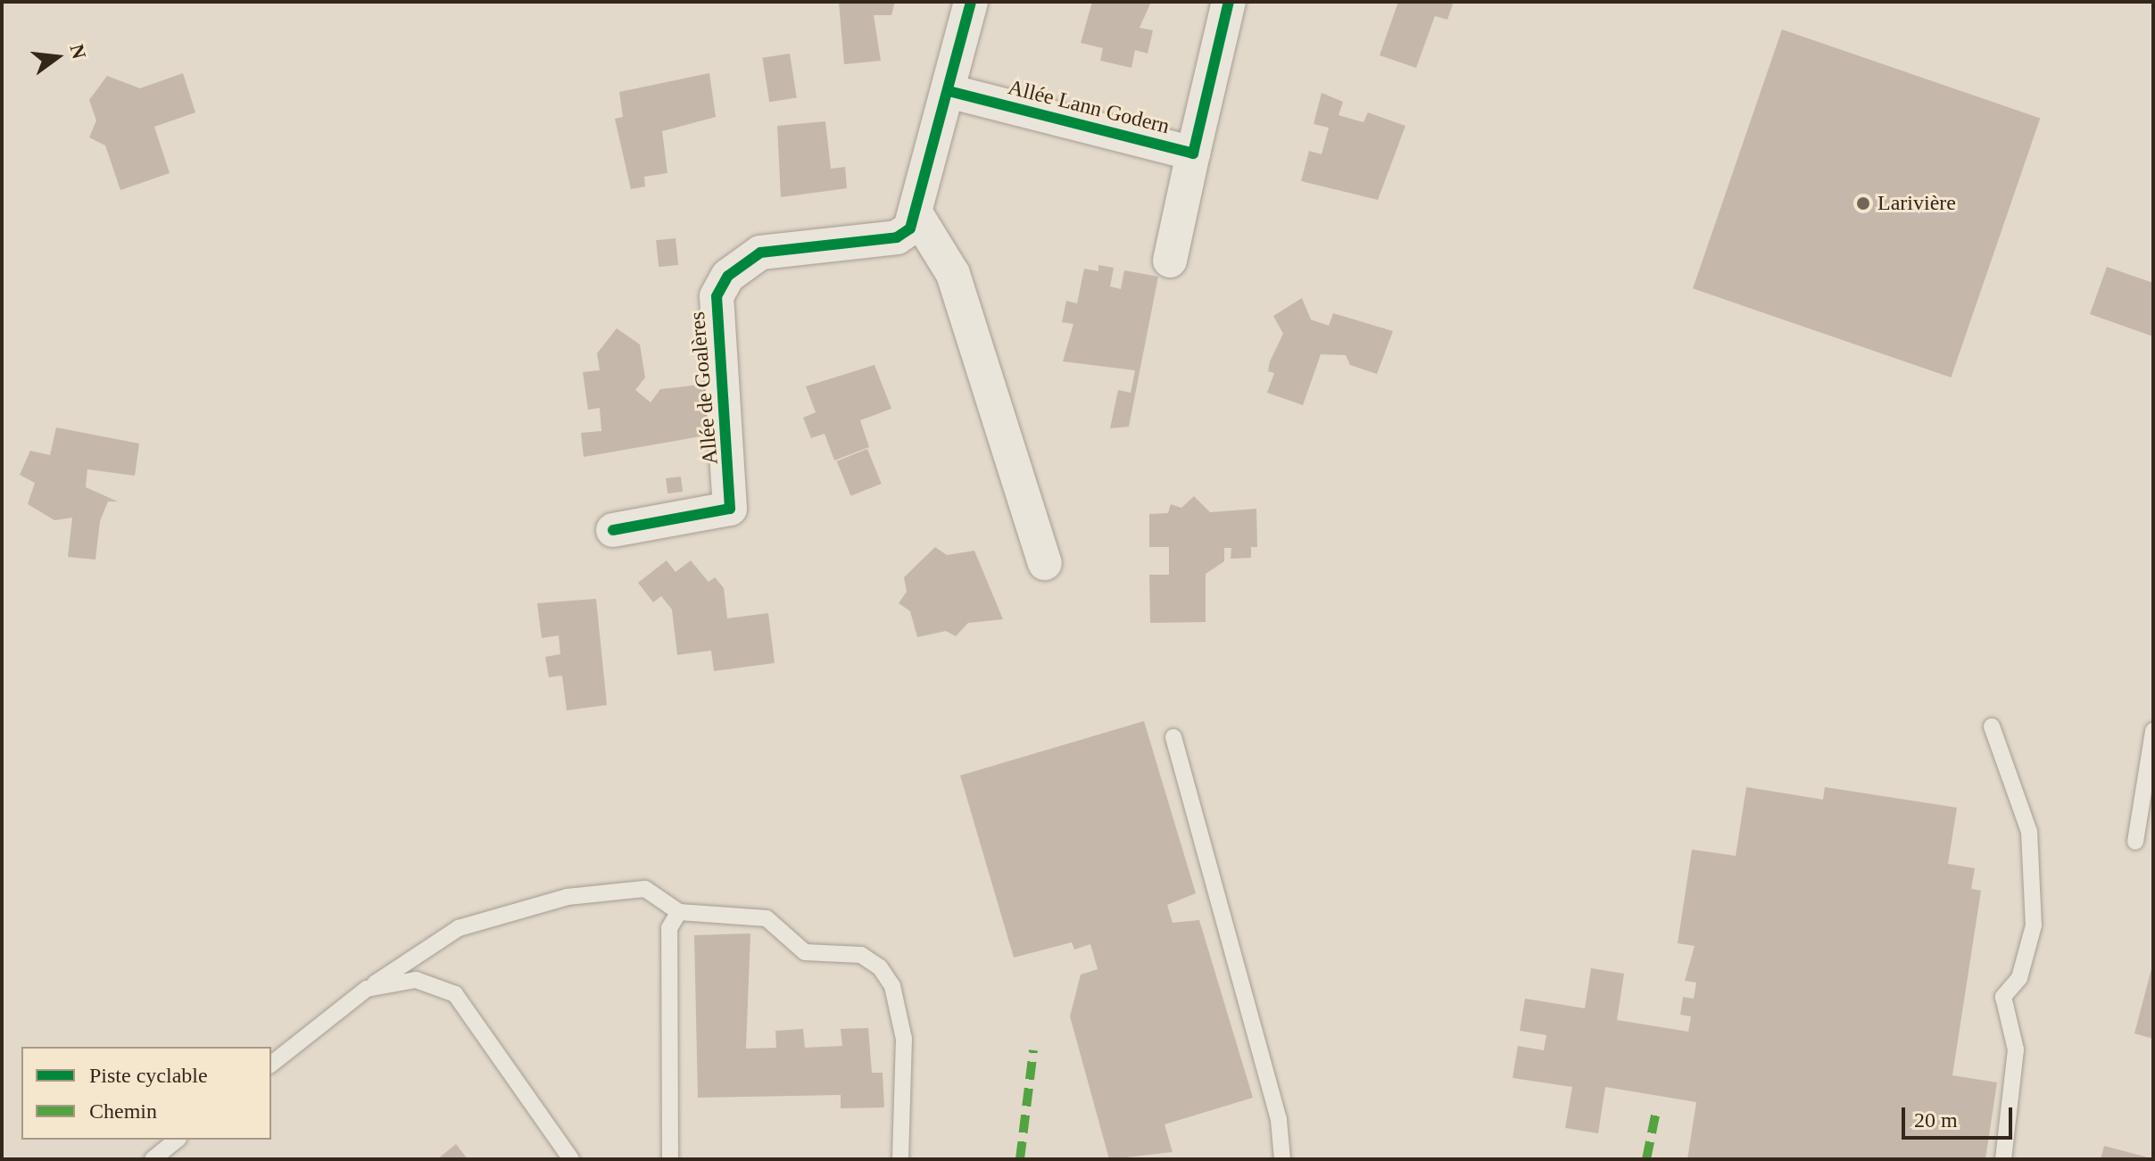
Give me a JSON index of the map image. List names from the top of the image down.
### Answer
{
  "streets": {
    "street": ["Allée Lann Godern", "Allée de Goalères"]
  },
  "places": ["Larivière"],
  "legend": ["Piste cyclable", "Chemin"],
  "scale_bar": "20 m",
  "north": "right"
}
